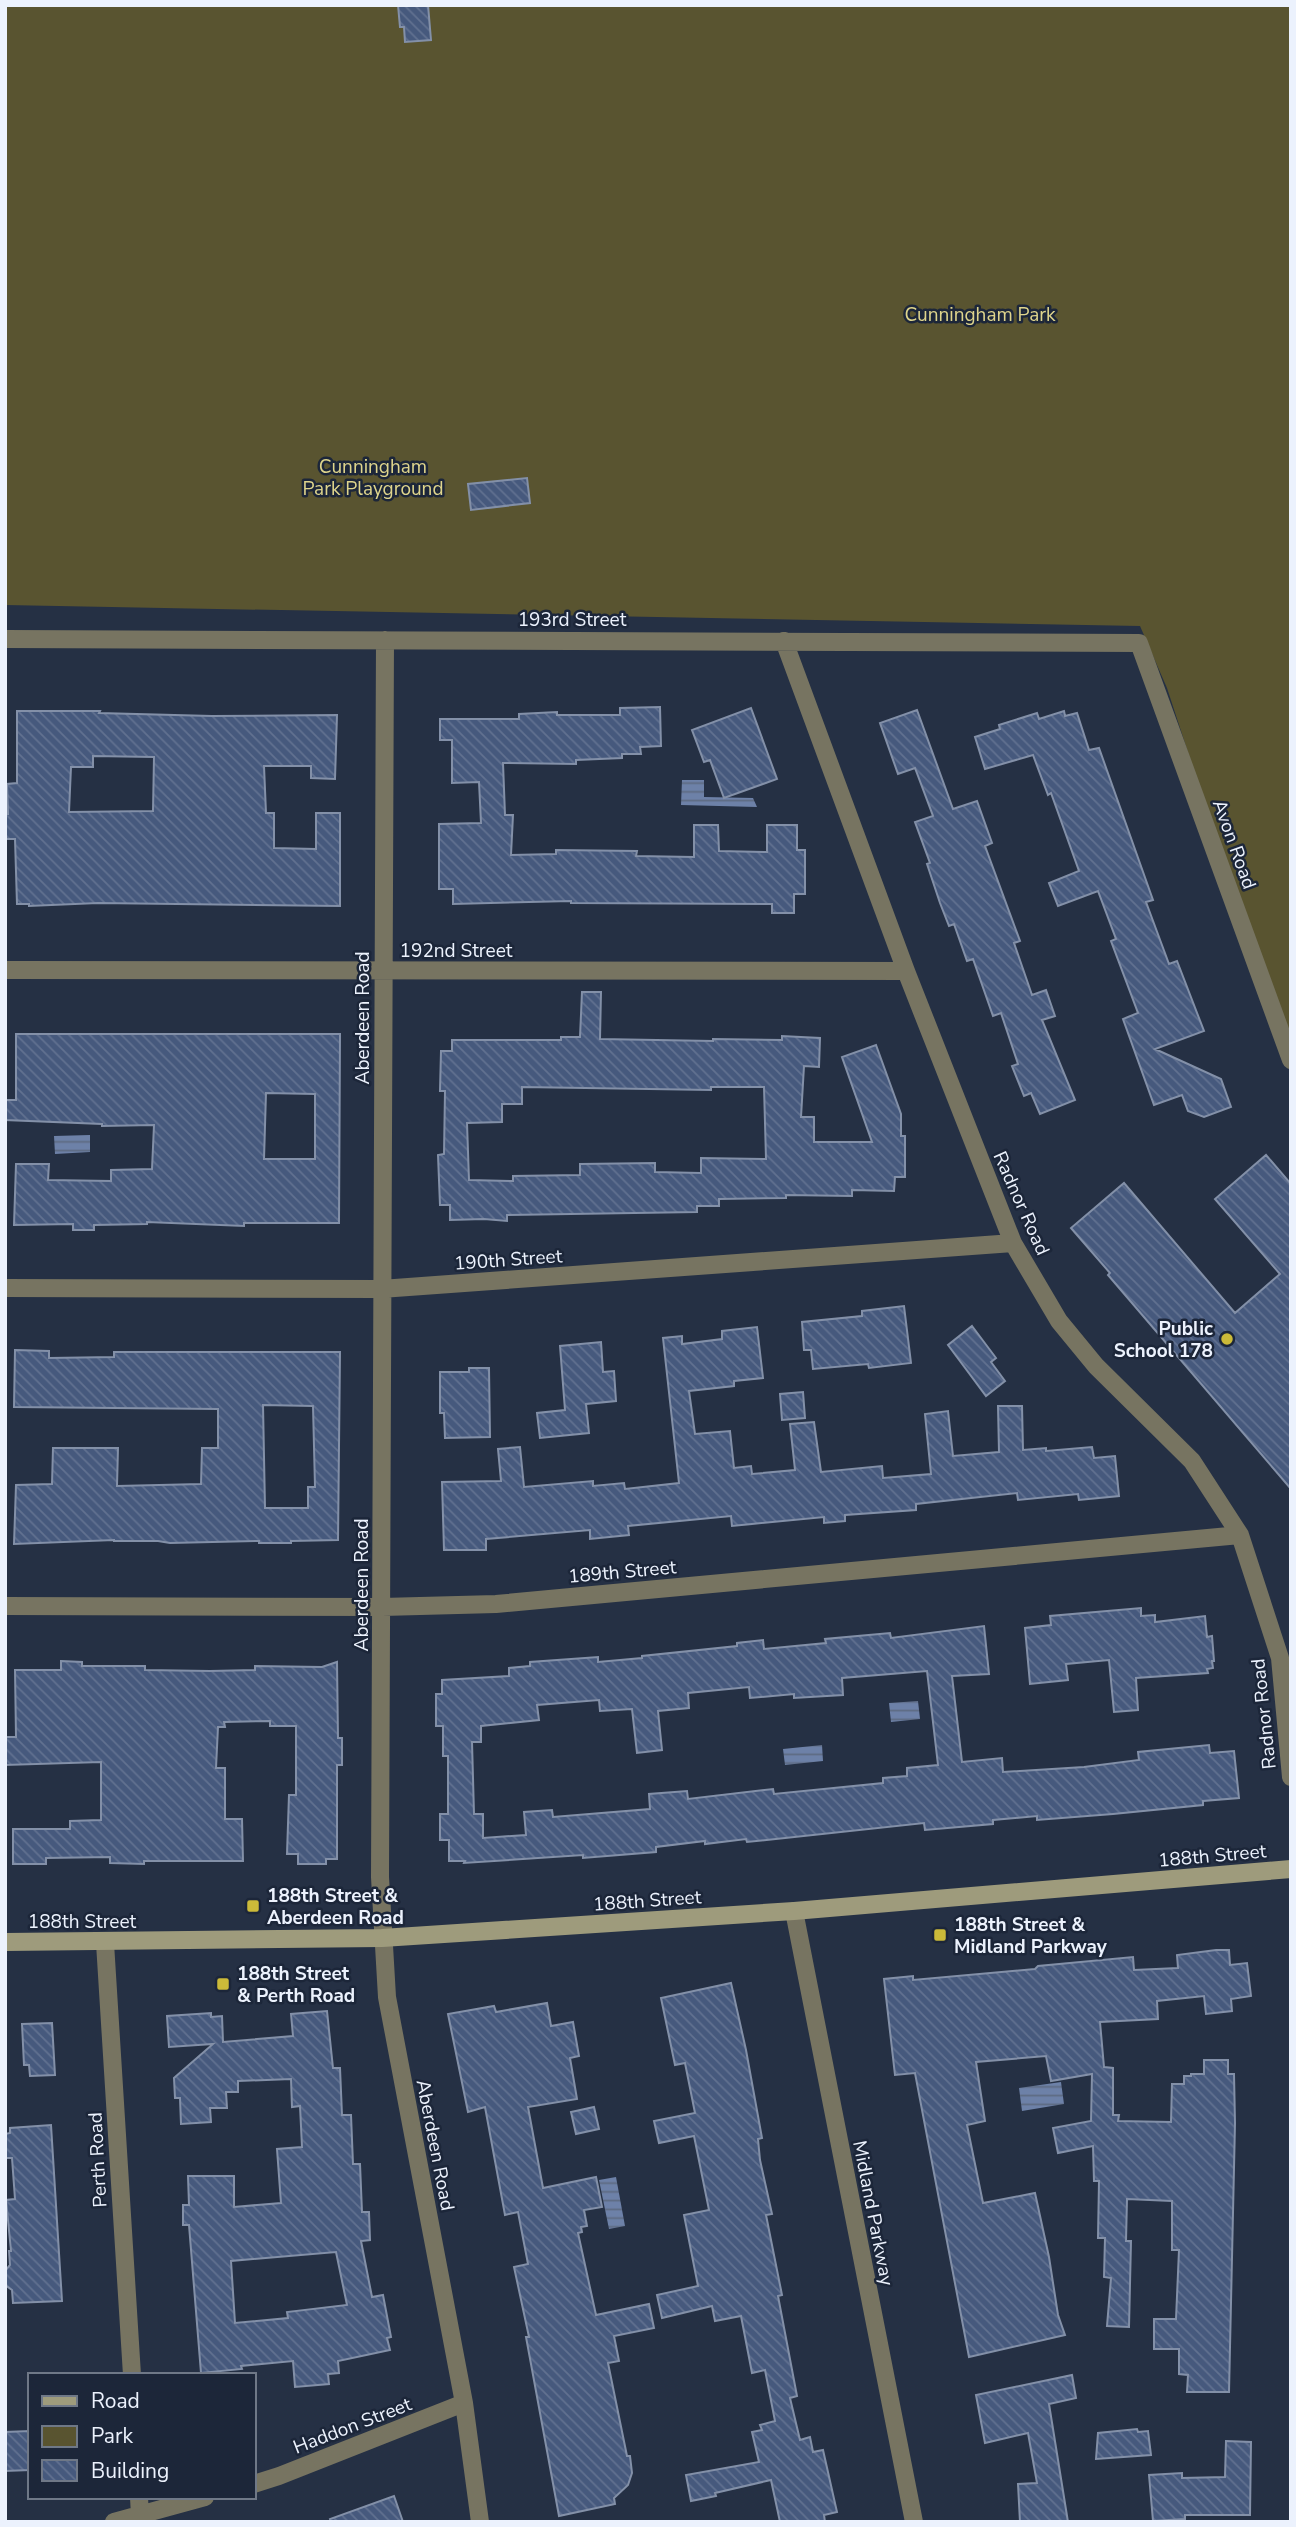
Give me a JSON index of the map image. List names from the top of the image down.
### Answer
{
  "streets": {
    "street": [
      "193rd Street",
      "Avon Road",
      "192nd Street",
      "Aberdeen Road",
      "Radnor Road",
      "190th Street",
      "189th Street",
      "188th Street",
      "Perth Road",
      "Midland Parkway",
      "Haddon Street"
    ]
  },
  "crossings": [
    ["193rd Street", "Avon Road"],
    ["193rd Street", "Aberdeen Road"],
    ["193rd Street", "Radnor Road"],
    ["192nd Street", "Aberdeen Road"],
    ["192nd Street", "Radnor Road"],
    ["Aberdeen Road", "190th Street"],
    ["Aberdeen Road", "189th Street"],
    ["Aberdeen Road", "188th Street"],
    ["Aberdeen Road", "Haddon Street"],
    ["Radnor Road", "190th Street"],
    ["Radnor Road", "189th Street"],
    ["188th Street", "Perth Road"],
    ["188th Street", "Midland Parkway"]
  ],
  "parks": ["Cunningham Park", "Cunningham Park Playground"],
  "places": {
    "other": ["Public School 178"],
    "transit": ["188th Street & Aberdeen Road", "188th Street & Midland Parkway", "188th Street & Perth Road"]
  },
  "legend": ["Road", "Park", "Building"]
}
